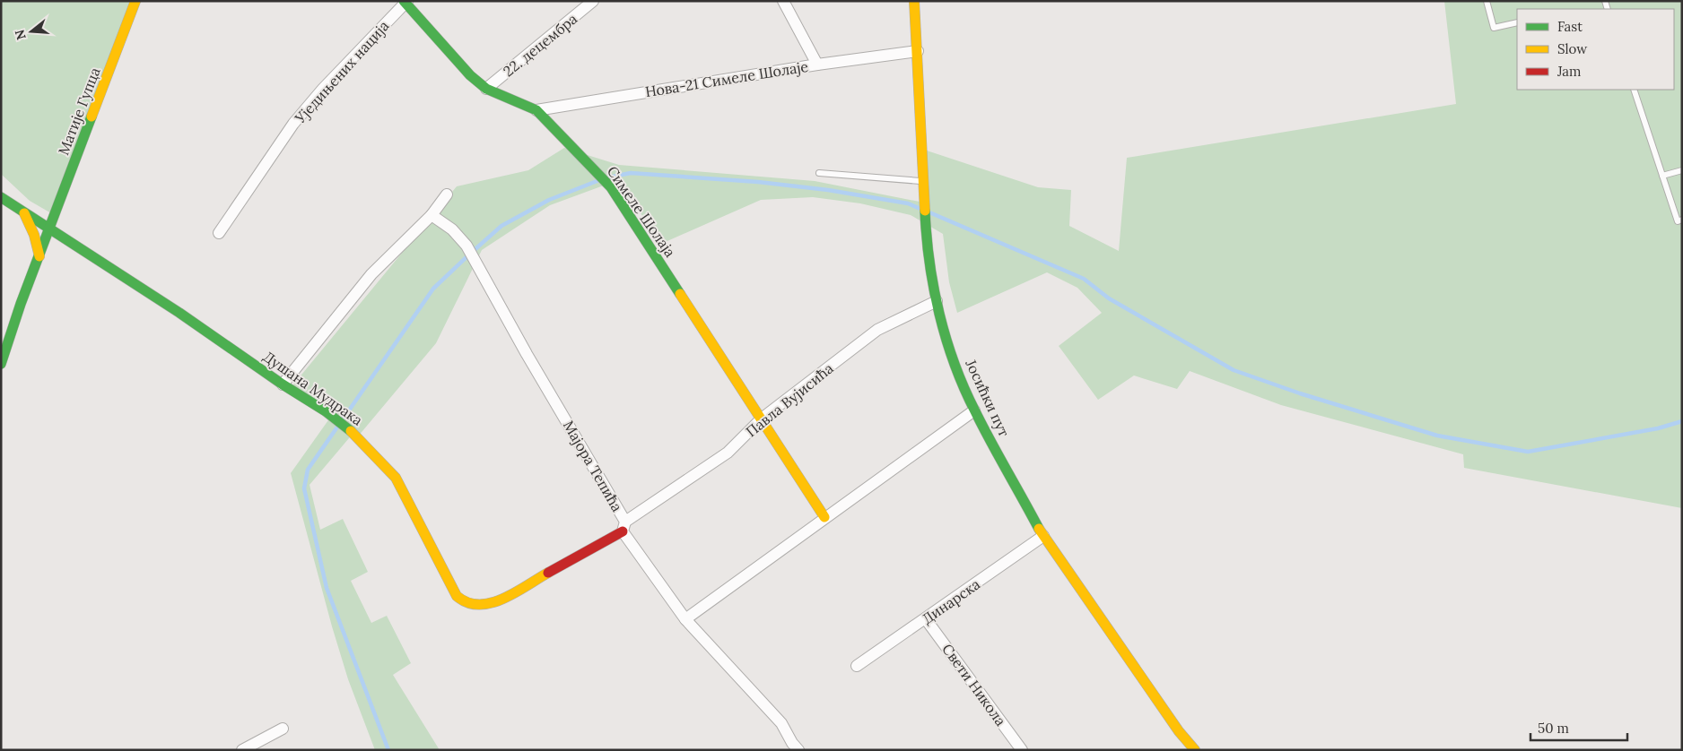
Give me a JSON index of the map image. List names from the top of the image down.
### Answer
{
  "streets": {
    "street": [
      "22. децембра",
      "Уједињених нација",
      "Нова-21 Симеле Шолаје",
      "Матије Гупца",
      "Симеле Шолаја",
      "Душана Мудрака",
      "Јосићки пут",
      "Павла Вујисића",
      "Мајора Тепића",
      "Динарска",
      "Свети Никола"
    ]
  },
  "crossings": [
    ["22. децембра", "Симеле Шолаја"],
    ["Уједињених нација", "Симеле Шолаја"],
    ["Нова-21 Симеле Шолаје", "Симеле Шолаја"],
    ["Нова-21 Симеле Шолаје", "Јосићки пут"],
    ["Матије Гупца", "Душана Мудрака"],
    ["Симеле Шолаја", "Павла Вујисића"],
    ["Душана Мудрака", "Павла Вујисића"],
    ["Душана Мудрака", "Мајора Тепића"],
    ["Јосићки пут", "Павла Вујисића"],
    ["Јосићки пут", "Динарска"],
    ["Павла Вујисића", "Мајора Тепића"],
    ["Динарска", "Свети Никола"]
  ],
  "legend": ["Fast", "Slow", "Jam"],
  "scale_bar": "50 m",
  "north": "left"
}
